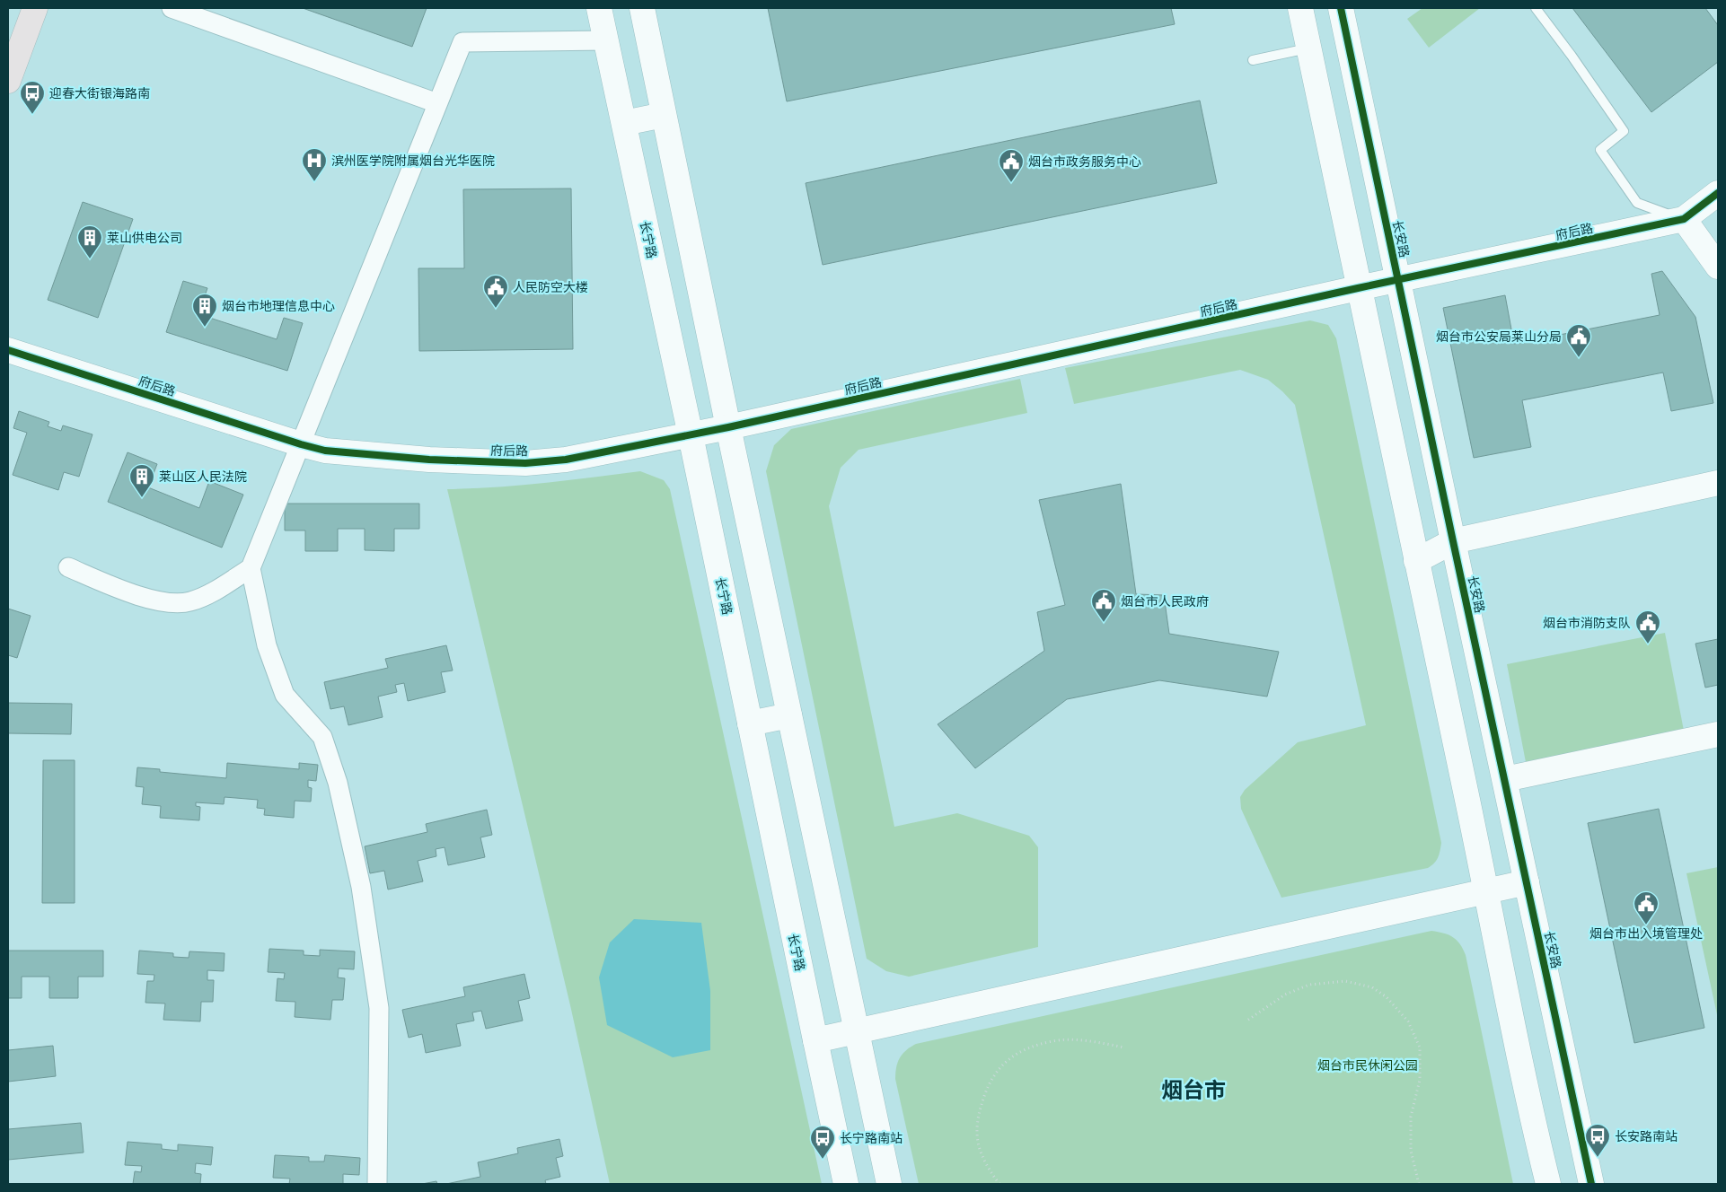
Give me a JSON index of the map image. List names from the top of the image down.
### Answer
{
  "streets": {
    "street": ["府后路", "长安路", "长宁路"]
  },
  "crossings": [
    ["府后路", "长安路"],
    ["府后路", "长宁路"]
  ],
  "districts": ["烟台市"],
  "parks": ["烟台市民休闲公园"],
  "places": {
    "bus stop": ["迎春大街银海路南", "长安路南站", "长宁路南站"],
    "hospital": ["滨州医学院附属烟台光华医院"],
    "public building": [
      "烟台市政务服务中心",
      "人民防空大楼",
      "烟台市公安局莱山分局",
      "烟台市人民政府",
      "烟台市消防支队",
      "烟台市出入境管理处"
    ],
    "building": ["莱山供电公司", "烟台市地理信息中心", "莱山区人民法院"]
  }
}
